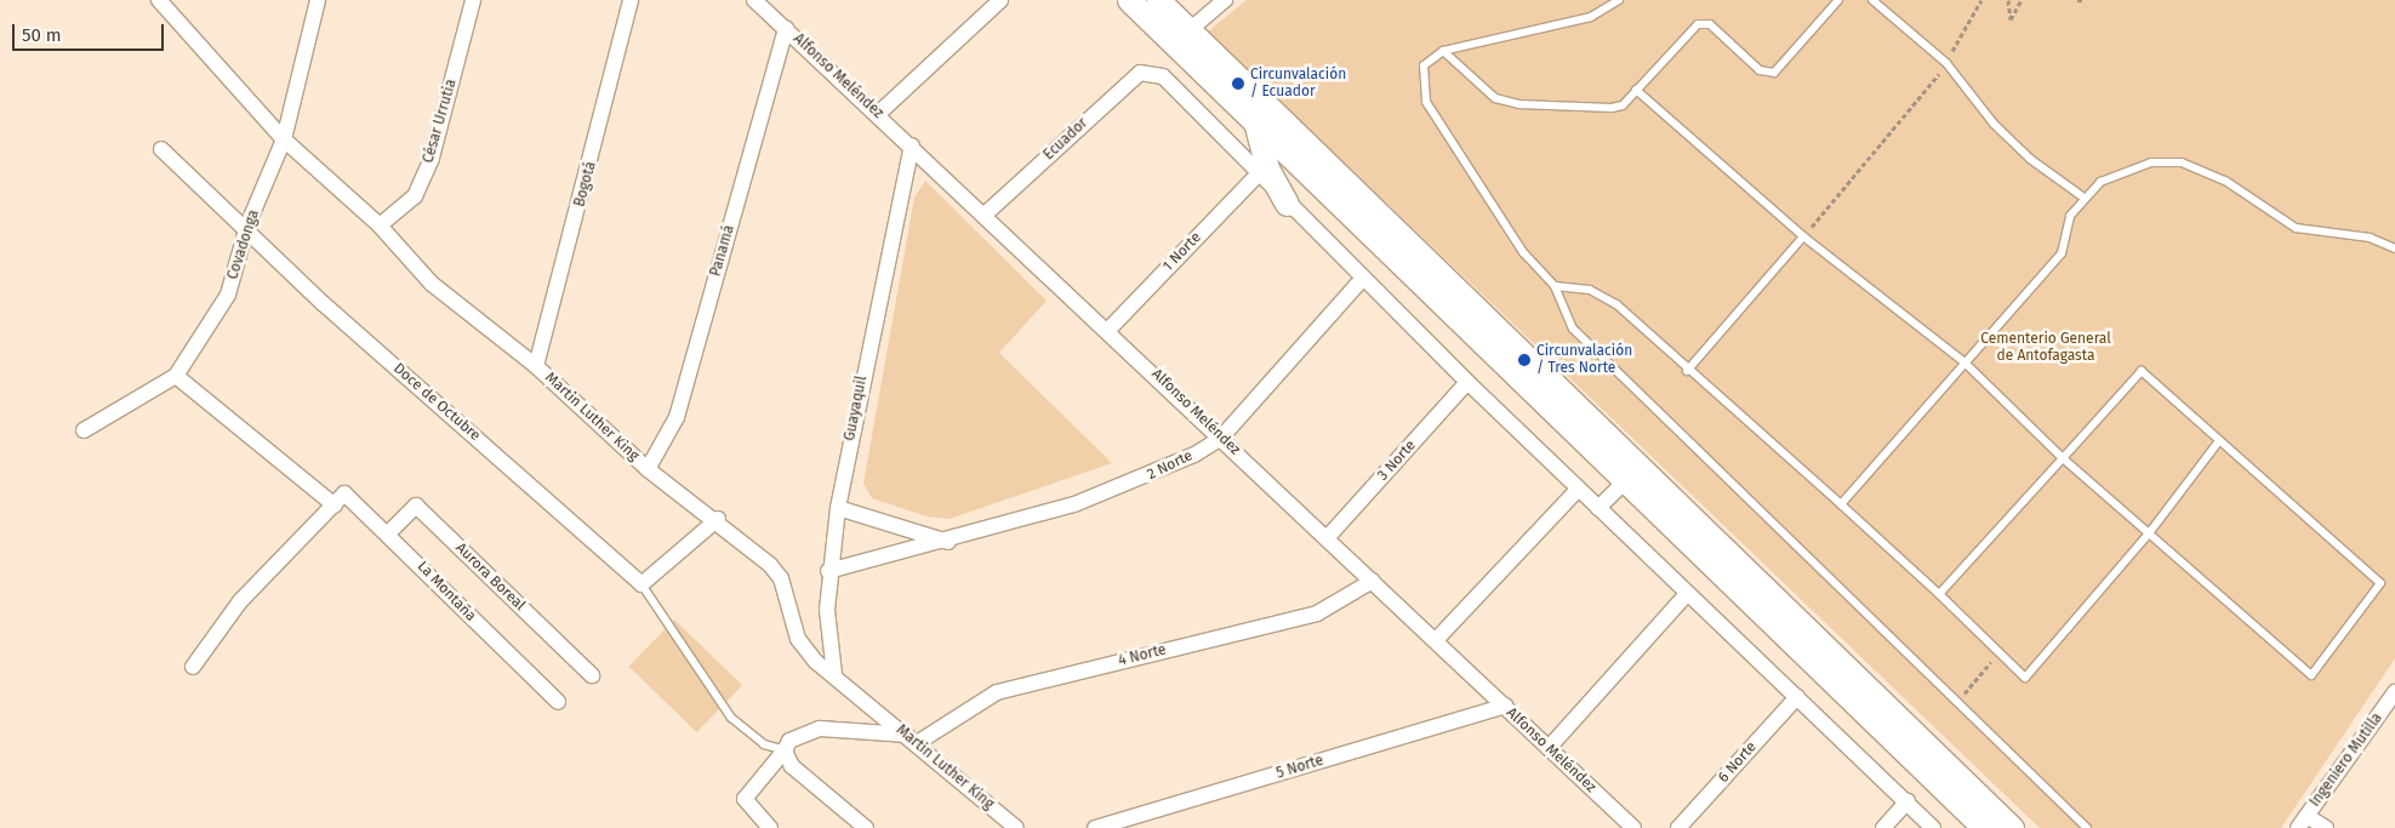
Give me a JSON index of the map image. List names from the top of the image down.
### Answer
{
  "streets": {
    "street": [
      "Alfonso Meléndez",
      "César Urrutia",
      "Ecuador",
      "Bogotá",
      "Covadonga",
      "Panamá",
      "1 Norte",
      "Doce de Octubre",
      "Guayaquil",
      "Martin Luther King",
      "3 Norte",
      "2 Norte",
      "Aurora Boreal",
      "La Montaña",
      "4 Norte",
      "Ingeniero Mutilla",
      "6 Norte",
      "5 Norte"
    ]
  },
  "crossings": [
    ["Alfonso Meléndez", "Ecuador"],
    ["Alfonso Meléndez", "Panamá"],
    ["Alfonso Meléndez", "1 Norte"],
    ["Alfonso Meléndez", "Guayaquil"],
    ["Alfonso Meléndez", "3 Norte"],
    ["Alfonso Meléndez", "2 Norte"],
    ["Alfonso Meléndez", "4 Norte"],
    ["Alfonso Meléndez", "5 Norte"],
    ["César Urrutia", "Martin Luther King"],
    ["Ecuador", "1 Norte"],
    ["Bogotá", "Martin Luther King"],
    ["Covadonga", "Doce de Octubre"],
    ["Covadonga", "Martin Luther King"],
    ["Panamá", "Martin Luther King"],
    ["Guayaquil", "Martin Luther King"],
    ["Guayaquil", "2 Norte"],
    ["Martin Luther King", "4 Norte"],
    ["Aurora Boreal", "La Montaña"]
  ],
  "parks": ["Cementerio General de Antofagasta"],
  "places": ["Circunvalación / Ecuador", "Circunvalación / Tres Norte"],
  "scale_bar": "50 m"
}
